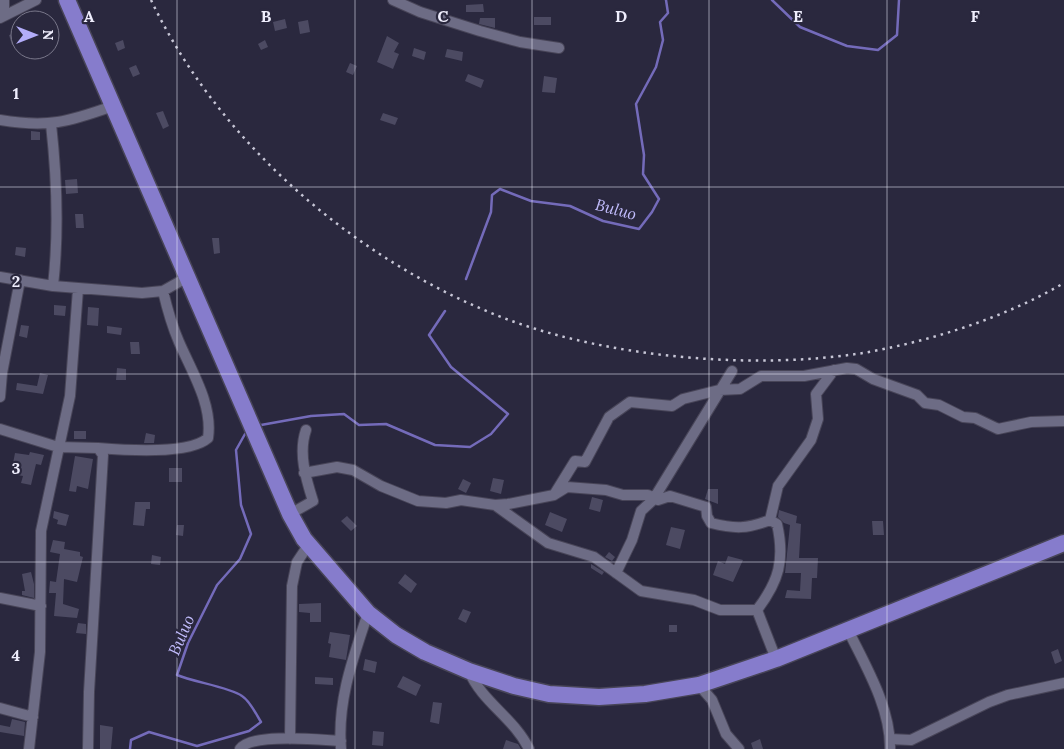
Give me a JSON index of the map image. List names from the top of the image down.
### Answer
{
  "water": ["Buluo"],
  "north": "right",
  "grid": {
    "columns": [
      "A",
      "B",
      "C",
      "D",
      "E",
      "F"
    ],
    "rows": [
      "1",
      "2",
      "3",
      "4"
    ]
  }
}
